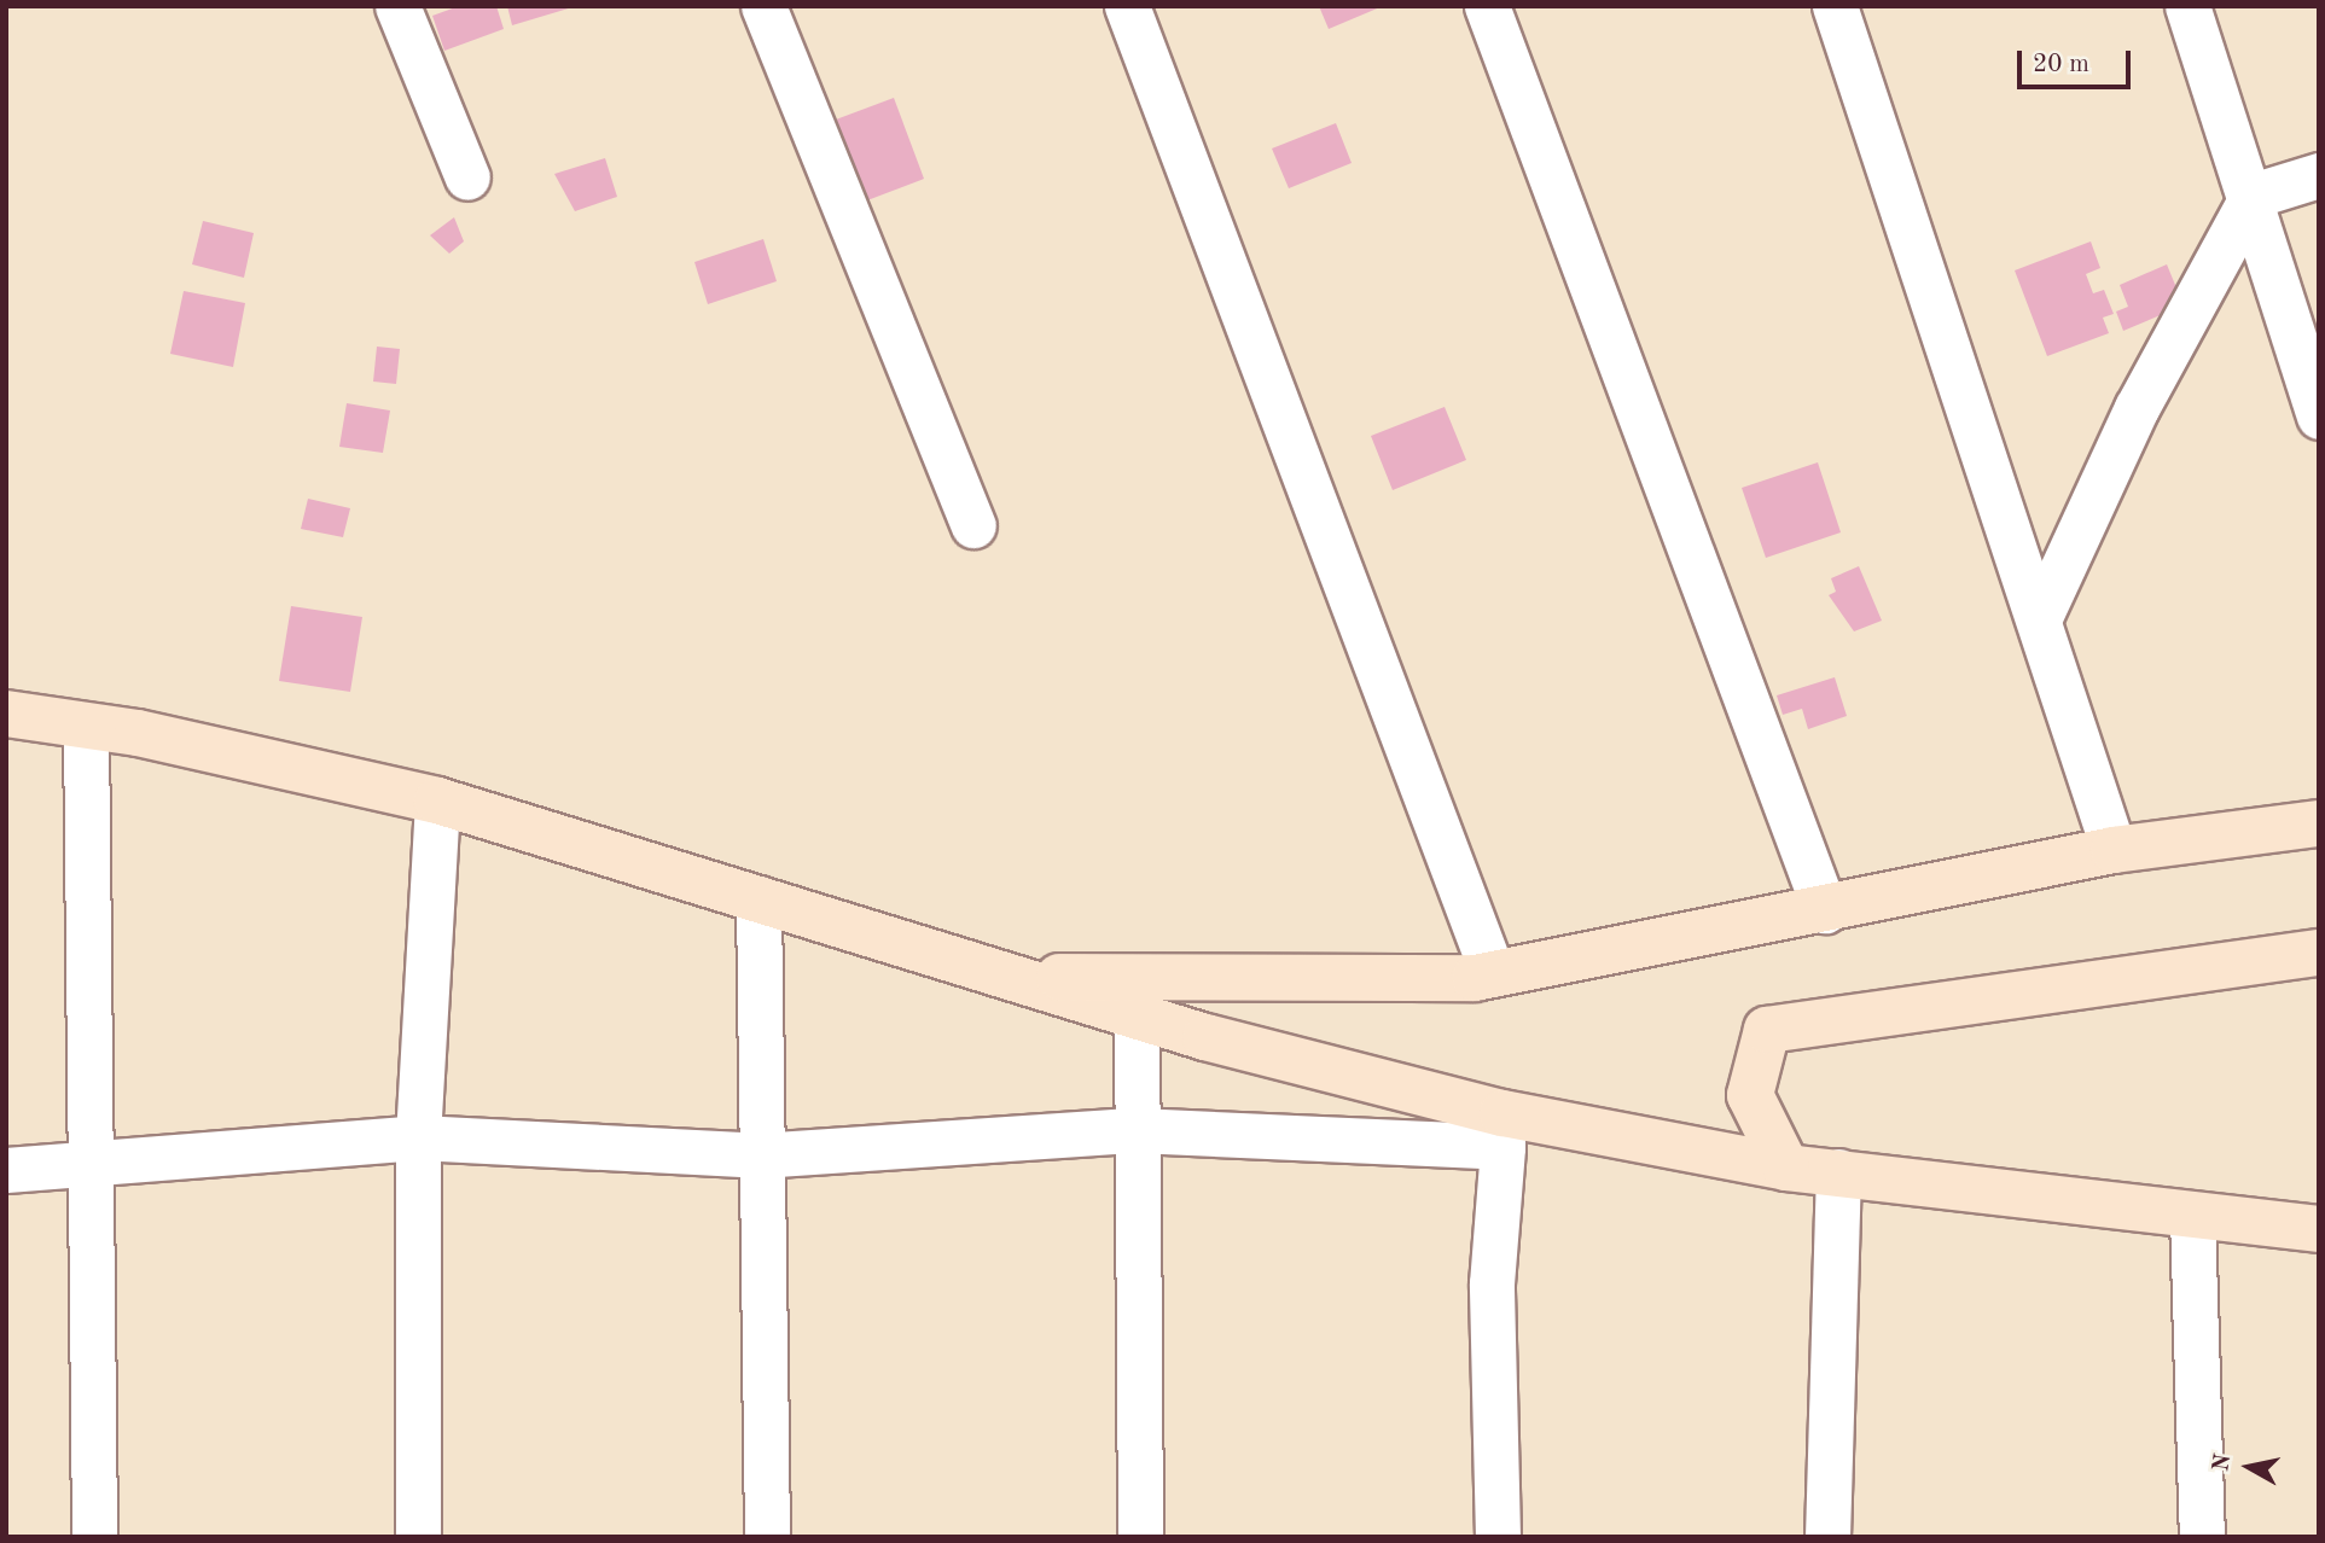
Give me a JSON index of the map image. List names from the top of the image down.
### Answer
{
  "scale_bar": "20 m",
  "north": "left"
}
